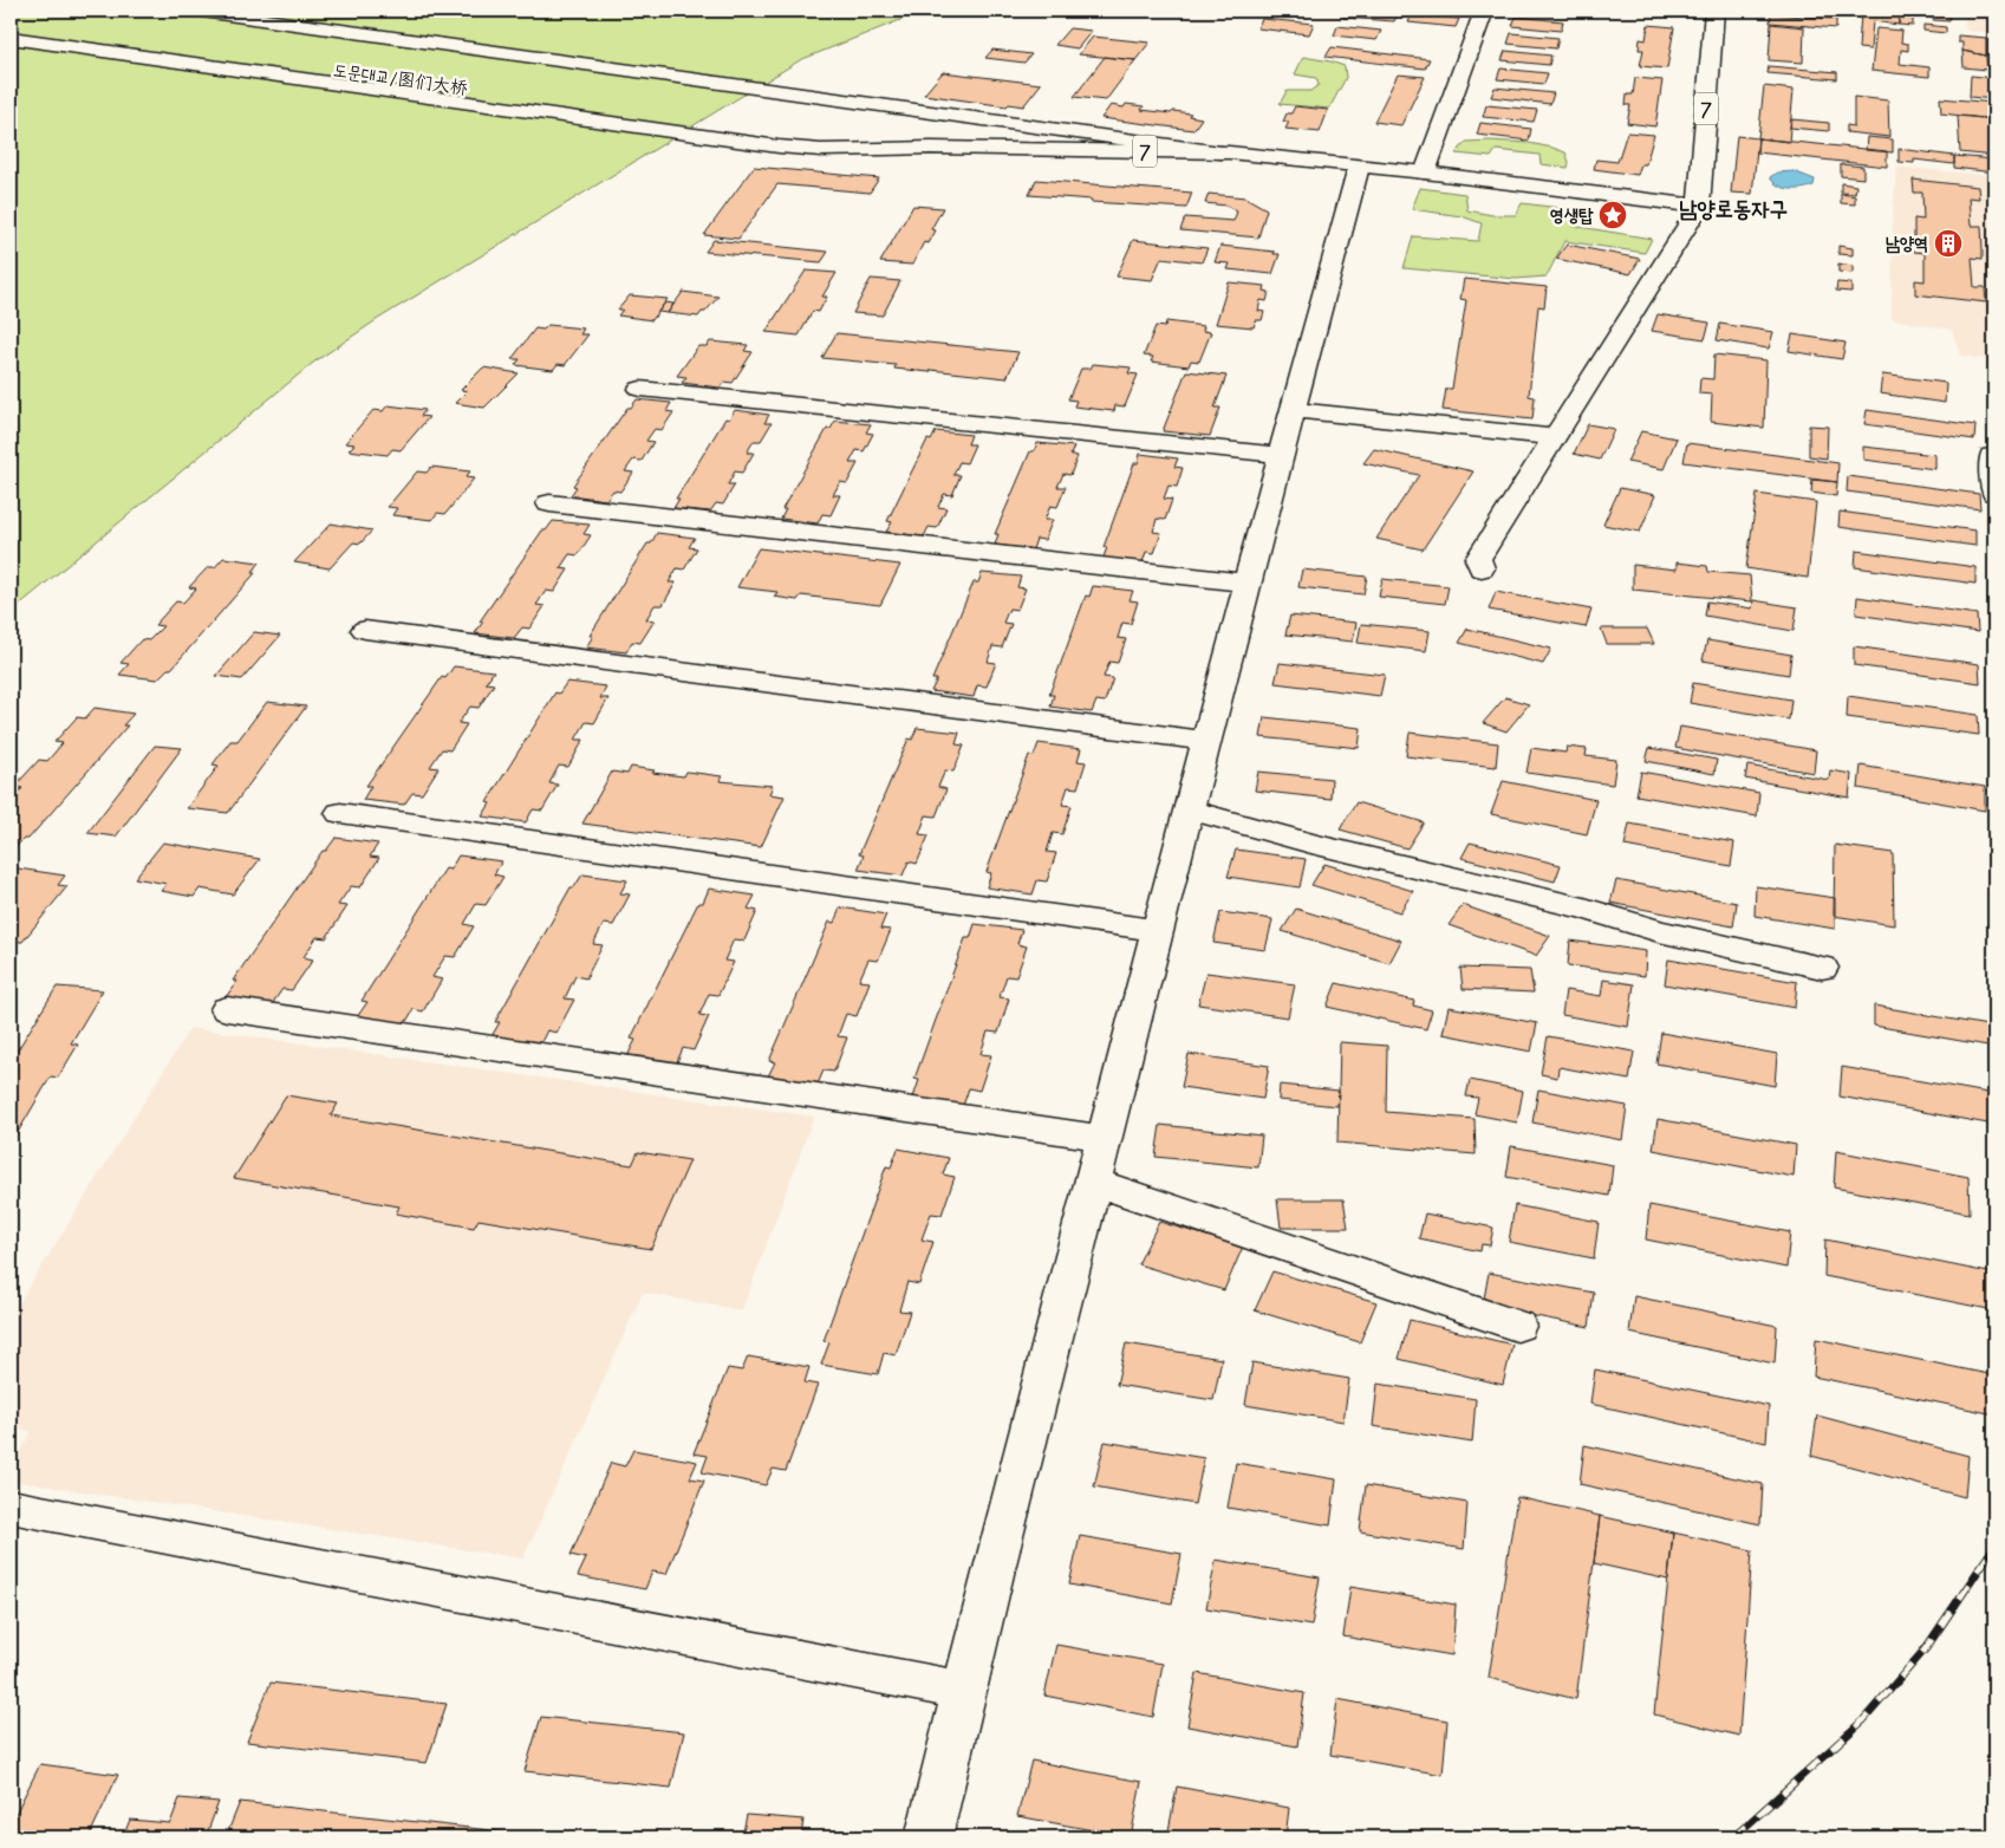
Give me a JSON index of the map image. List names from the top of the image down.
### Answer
{
  "streets": {
    "street": ["도문대교/图们大桥", "7"]
  },
  "crossings": [
    ["도문대교/图们大桥", "7"]
  ],
  "districts": ["남양로동자구"],
  "places": {
    "place": ["영생탑"],
    "building": ["남양역"]
  }
}
